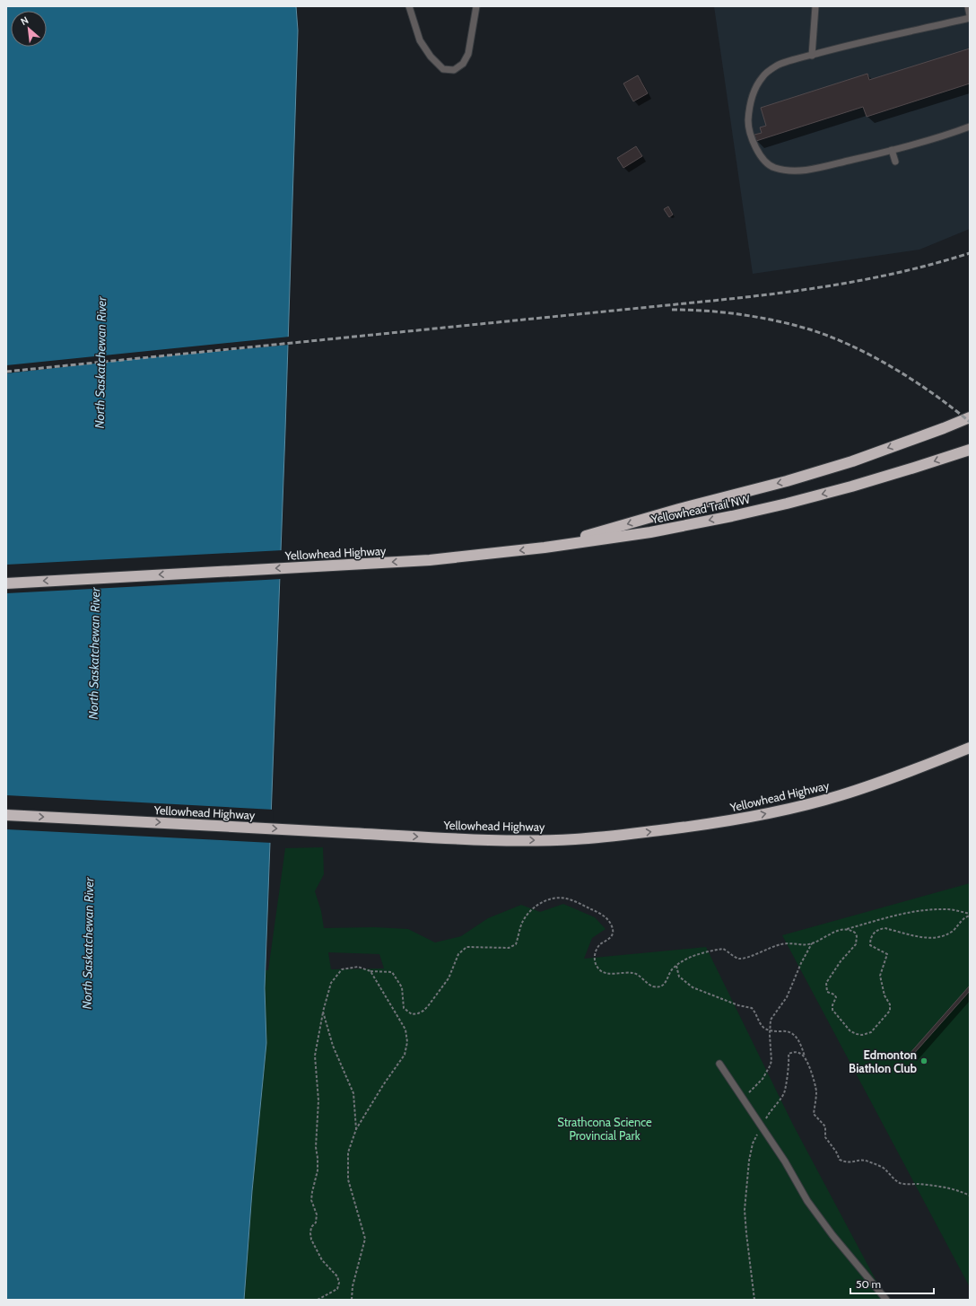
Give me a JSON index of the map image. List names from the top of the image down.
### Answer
{
  "streets": {
    "highway": ["Yellowhead Trail NW", "Yellowhead Highway"]
  },
  "crossings": [
    ["Yellowhead Trail NW", "Yellowhead Highway"]
  ],
  "water": ["North Saskatchewan River"],
  "parks": ["Strathcona Science Provincial Park"],
  "places": ["Edmonton Biathlon Club"],
  "scale_bar": "50 m",
  "north": "top left"
}
